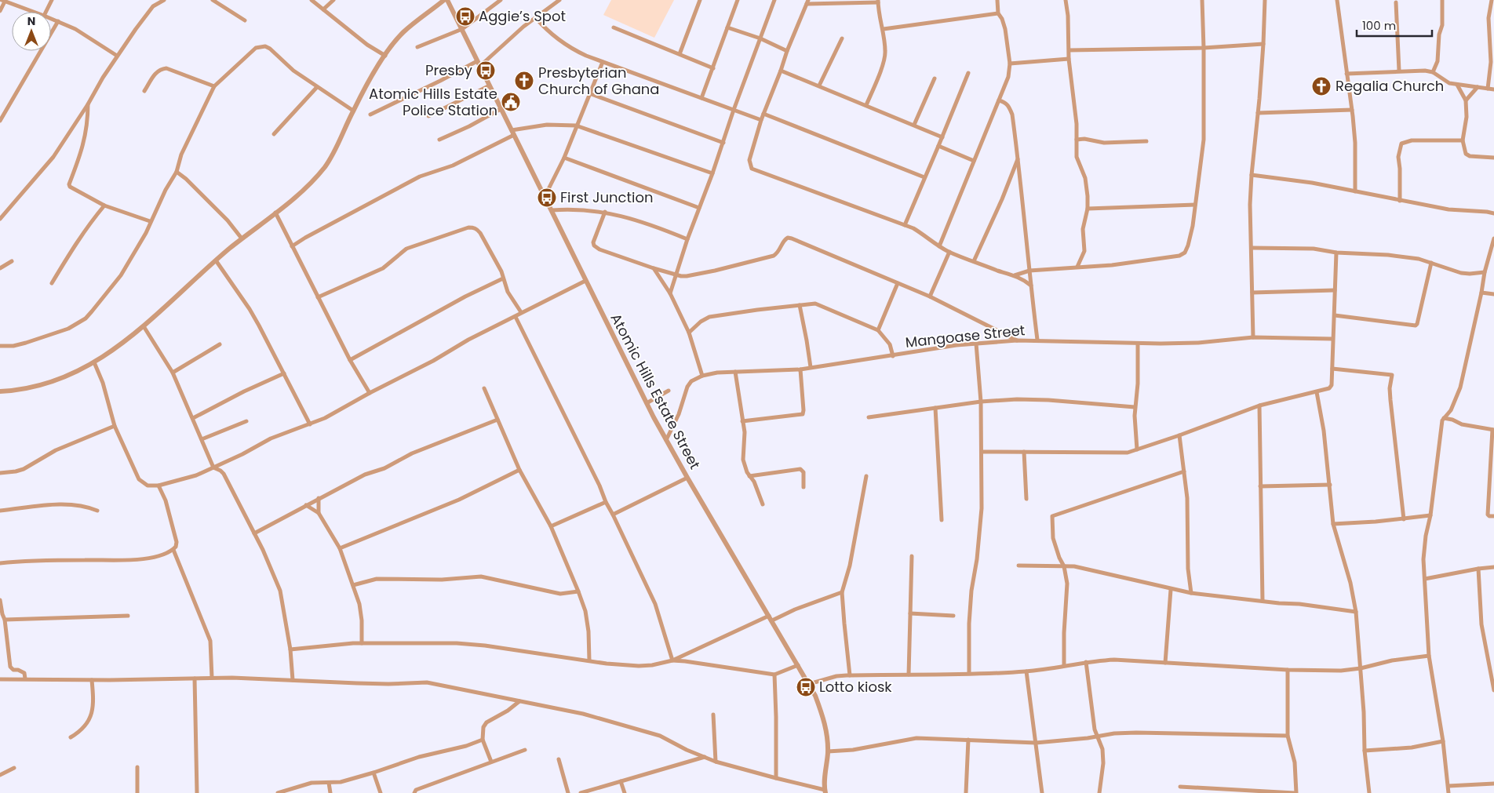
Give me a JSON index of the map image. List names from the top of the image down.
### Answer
{
  "streets": {
    "street": ["Mangoase Street", "Atomic Hills Estate Street"]
  },
  "places": {
    "bus stop": [
      "Aggie’s Spot",
      "Presby",
      "First Junction",
      "Lotto kiosk"
    ],
    "church": ["Presbyterian Church of Ghana", "Regalia Church"],
    "public building": ["Atomic Hills Estate Police Station"]
  },
  "scale_bar": "100 m",
  "north": "top"
}
